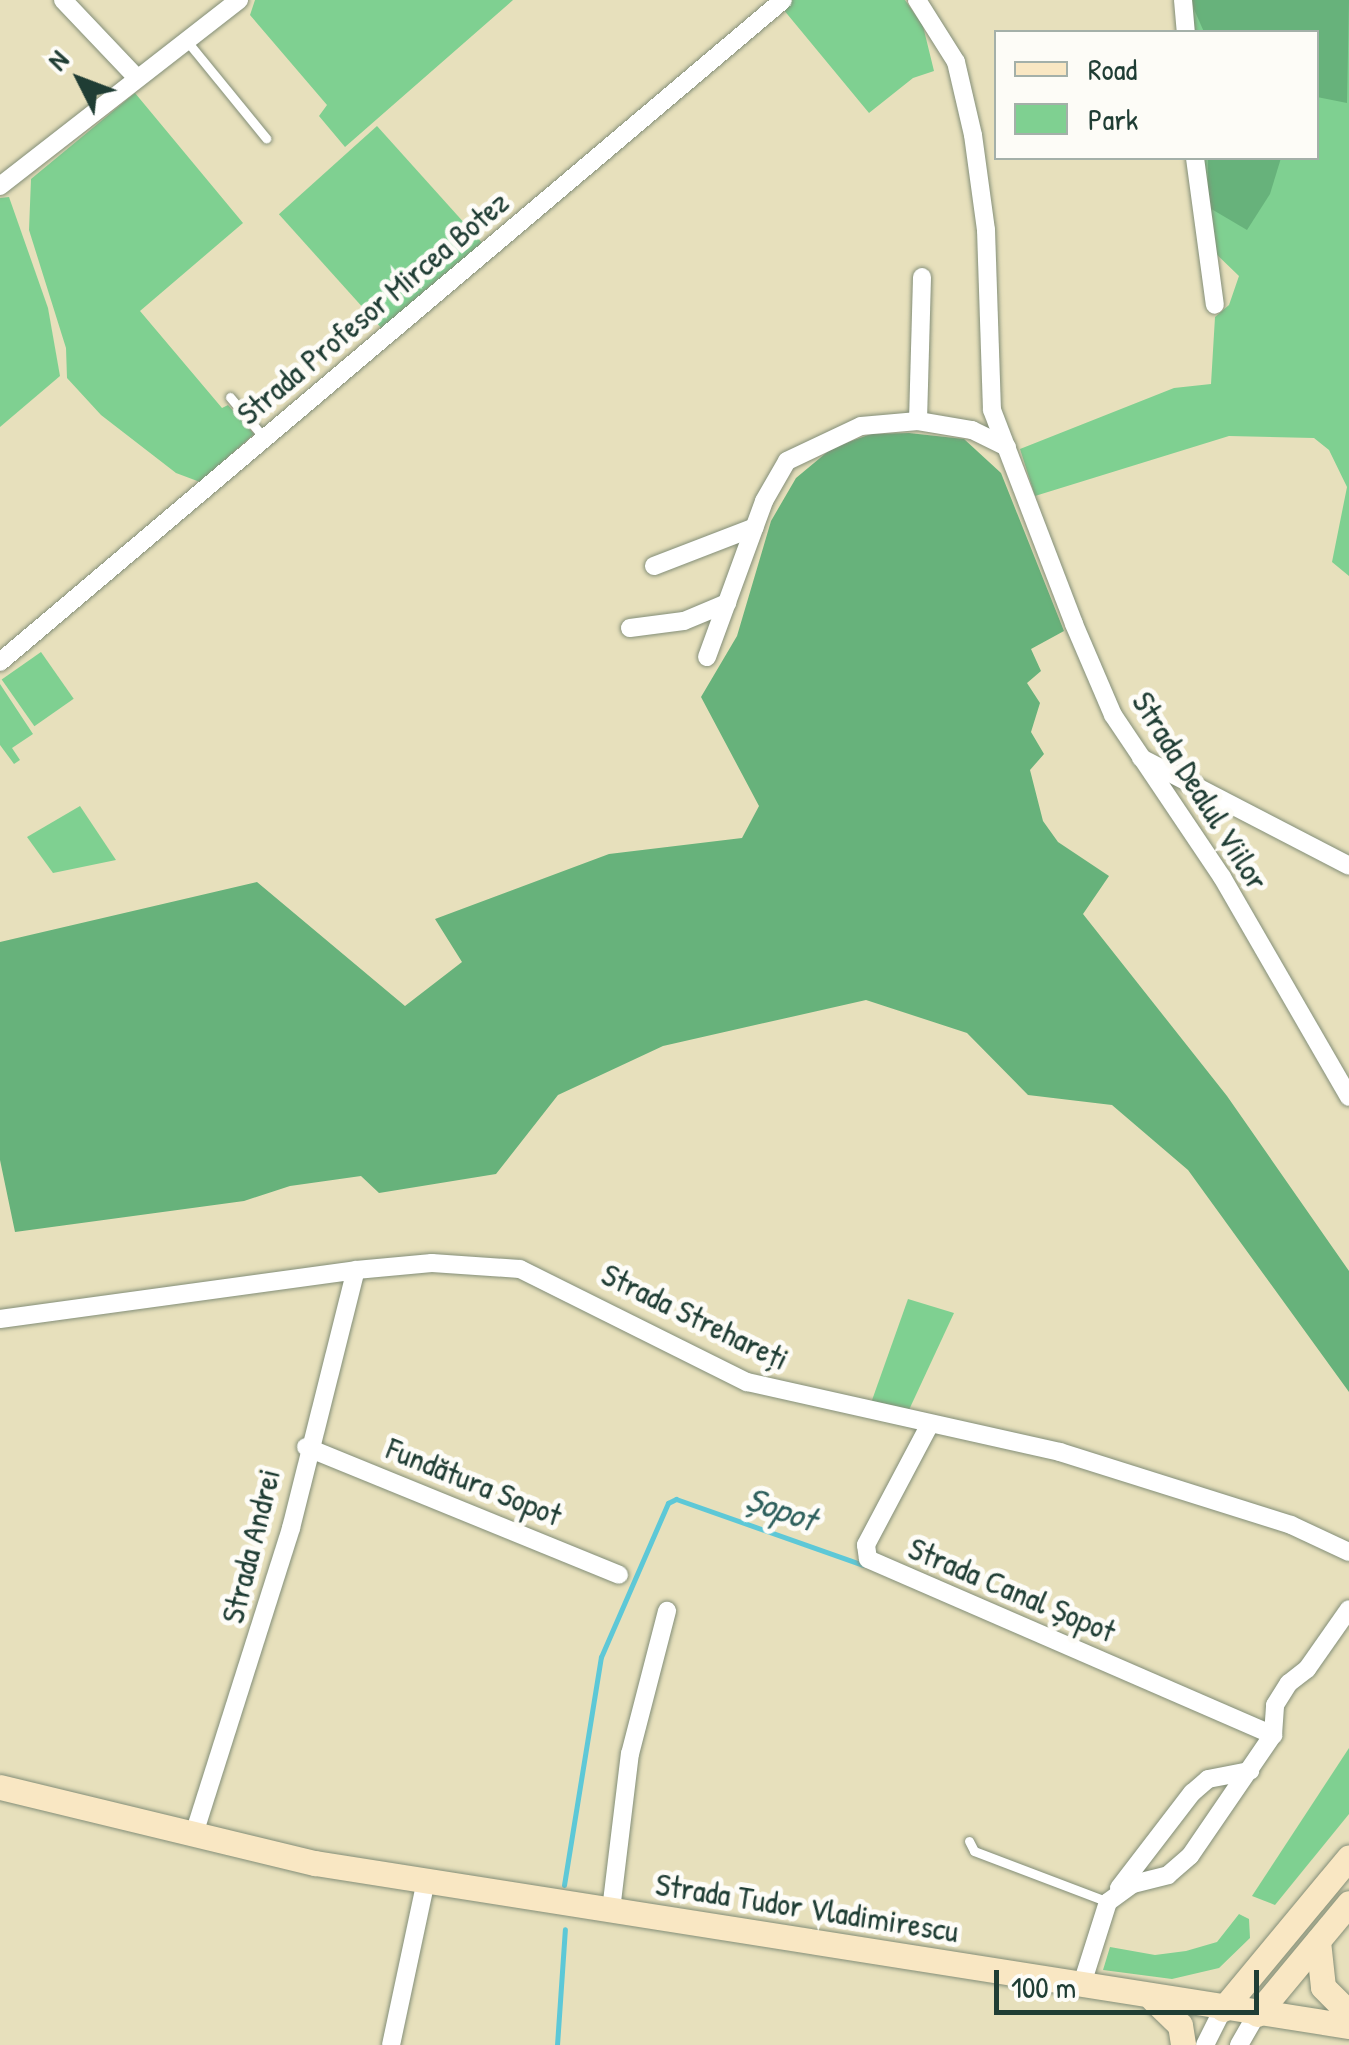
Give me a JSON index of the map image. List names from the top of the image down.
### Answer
{
  "streets": {
    "main road": ["Strada Tudor Vladimirescu"],
    "street": [
      "Strada Profesor Mircea Botez",
      "Strada Dealul Viilor",
      "Strada Strehareți",
      "Fundătura Sopot",
      "Strada Andrei",
      "Strada Canal Șopot"
    ]
  },
  "crossings": [
    ["Strada Strehareți", "Strada Andrei"],
    ["Strada Strehareți", "Strada Canal Șopot"],
    ["Fundătura Sopot", "Strada Andrei"],
    ["Strada Andrei", "Strada Tudor Vladimirescu"]
  ],
  "water": ["Șopot"],
  "legend": ["Road", "Park"],
  "scale_bar": "100 m",
  "north": "top left"
}
